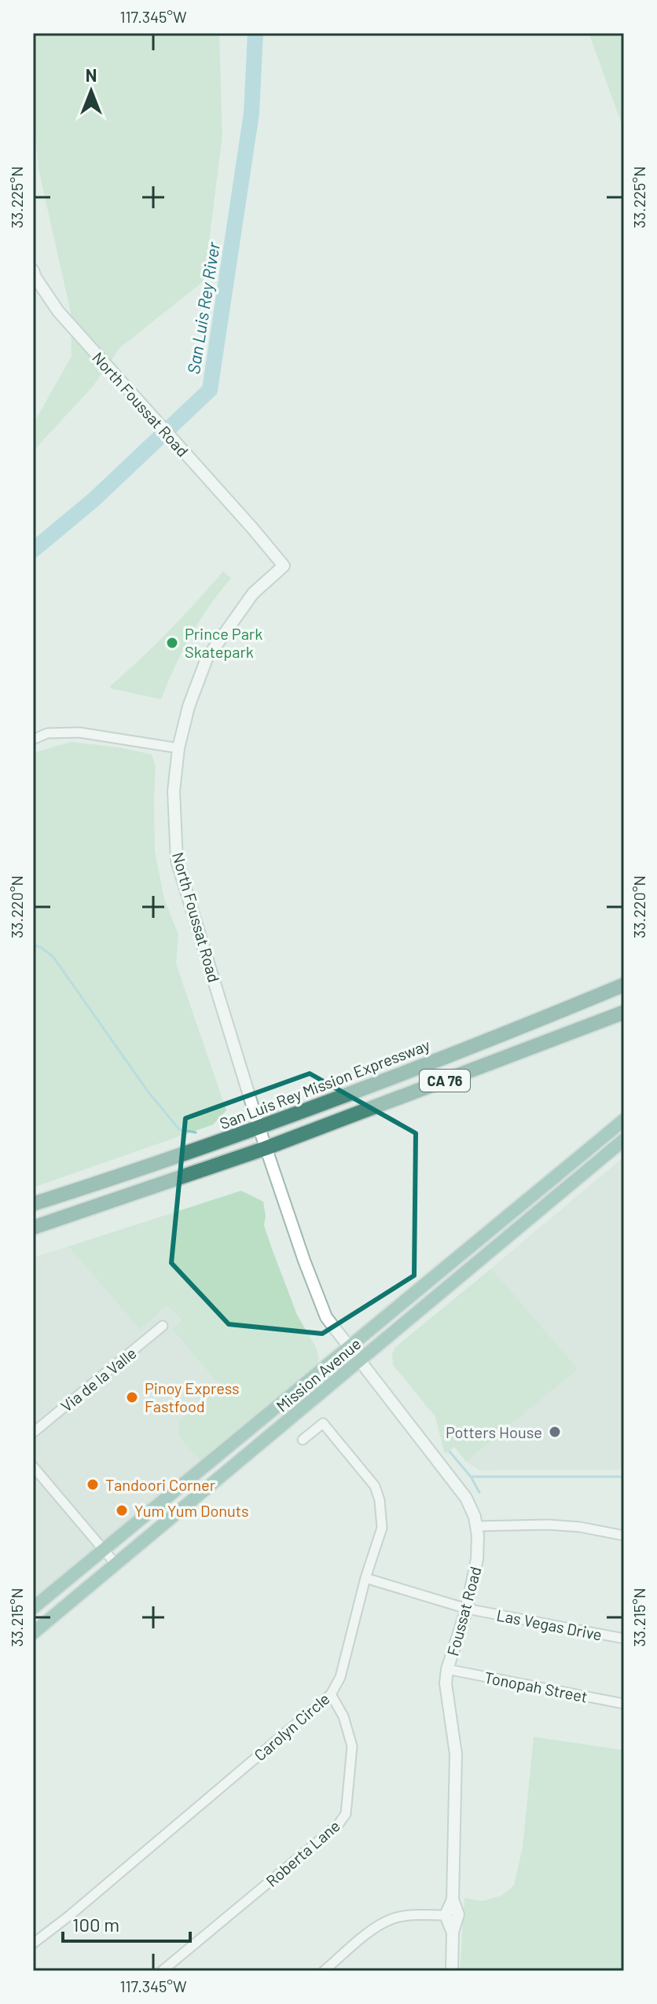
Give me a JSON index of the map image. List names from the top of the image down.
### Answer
{
  "streets": {
    "highway": ["CA 76", "San Luis Rey Mission Expressway"],
    "main road": ["North Foussat Road", "Mission Avenue", "Foussat Road"],
    "street": [
      "Via de la Valle",
      "Las Vegas Drive",
      "Tonopah Street",
      "Carolyn Circle",
      "Roberta Lane"
    ]
  },
  "crossings": [
    ["North Foussat Road", "CA 76"],
    ["North Foussat Road", "San Luis Rey Mission Expressway"],
    ["North Foussat Road", "Mission Avenue"],
    ["North Foussat Road", "Foussat Road"],
    ["Mission Avenue", "Foussat Road"],
    ["Foussat Road", "Las Vegas Drive"],
    ["Foussat Road", "Tonopah Street"],
    ["Las Vegas Drive", "Carolyn Circle"],
    ["Carolyn Circle", "Roberta Lane"]
  ],
  "water": ["San Luis Rey River"],
  "places": [
    "Prince Park Skatepark",
    "Pinoy Express Fastfood",
    "Potters House",
    "Tandoori Corner",
    "Yum Yum Donuts"
  ],
  "scale_bar": "100 m",
  "north": "top",
  "coordinates": [
    "117.345°W",
    "33.225°N",
    "33.220°N",
    "33.215°N"
  ]
}
